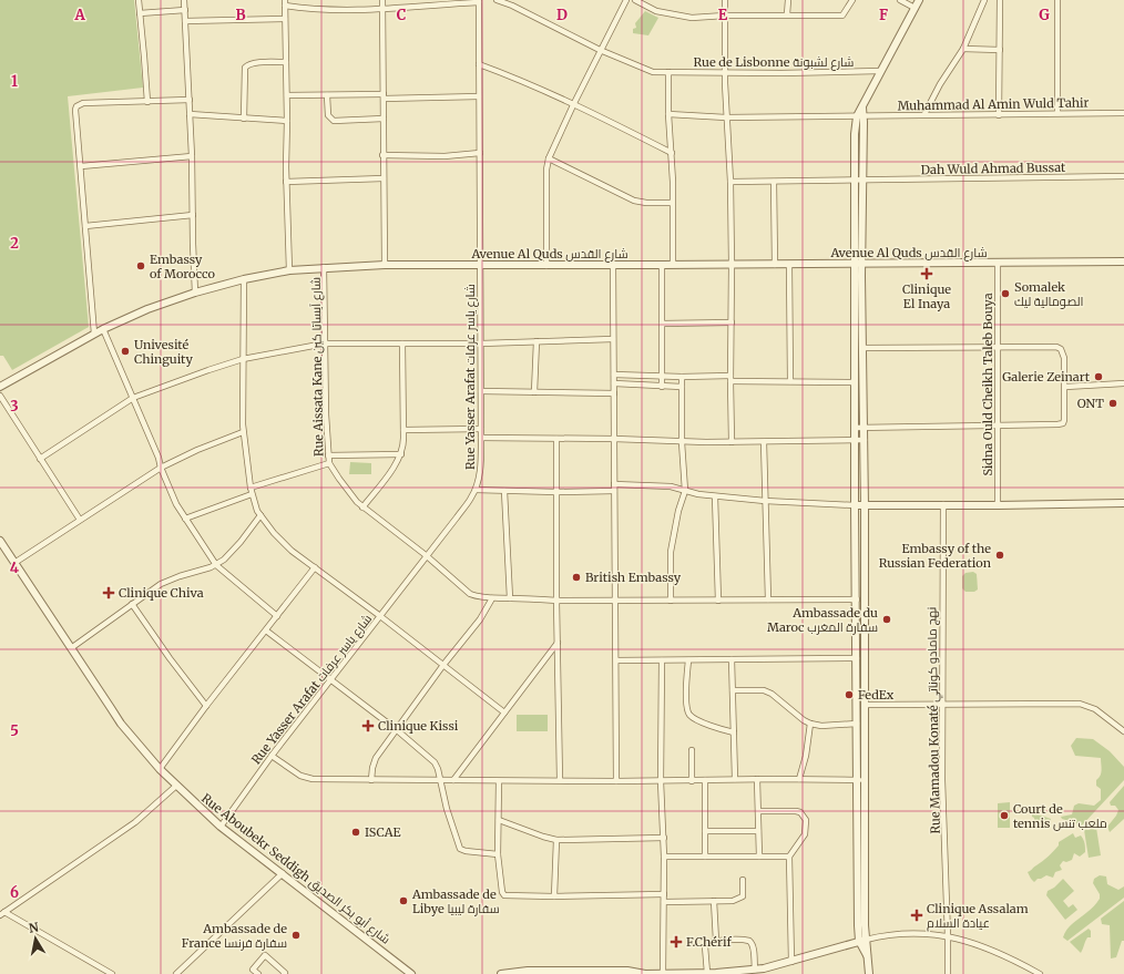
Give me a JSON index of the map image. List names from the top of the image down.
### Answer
{
  "streets": {
    "street": [
      "Rue de Lisbonne شارع لشبونة",
      "Muhammad Al Amin Wuld Tahir",
      "Dah Wuld Ahmad Bussat",
      "Avenue Al Quds شارع القدس",
      "Rue Aissata Kane شارع آيساتا كين",
      "Rue Yasser Arafat شارع ياسر عرفات",
      "Sidna Ould Cheikh Taleb Bouya",
      "Rue Mamadou Konaté نهج مامادو كوناتي",
      "Rue Aboubekr Seddigh شارع أبو بكر الصديق"
    ]
  },
  "crossings": [
    ["Avenue Al Quds شارع القدس", "Rue Aissata Kane شارع آيساتا كين"],
    ["Avenue Al Quds شارع القدس", "Rue Yasser Arafat شارع ياسر عرفات"],
    ["Avenue Al Quds شارع القدس", "Sidna Ould Cheikh Taleb Bouya"],
    ["Rue Aissata Kane شارع آيساتا كين", "Rue Yasser Arafat شارع ياسر عرفات"],
    ["Rue Yasser Arafat شارع ياسر عرفات", "Rue Aboubekr Seddigh شارع أبو بكر الصديق"]
  ],
  "places": {
    "other": [
      "Embassy of Morocco",
      "Somalek الصومالية ليك",
      "Univesité Chinguity",
      "Galerie Zeinart",
      "ONT",
      "Embassy of the Russian Federation",
      "British Embassy",
      "Ambassade du Maroc سفارة المغرب",
      "FedEx",
      "Court de tennis ملعب تنس",
      "ISCAE",
      "Ambassade de Libye سفارة ليبيا",
      "Ambassade de France سفارة فرنسا"
    ],
    "health": [
      "Clinique El Inaya",
      "Clinique Chiva",
      "Clinique Kissi",
      "Clinique Assalam عيادة السلام",
      "F.Chérif"
    ]
  },
  "north": "top",
  "grid": {
    "columns": [
      "A",
      "B",
      "C",
      "D",
      "E",
      "F",
      "G"
    ],
    "rows": [
      "1",
      "2",
      "3",
      "4",
      "5",
      "6"
    ]
  }
}
